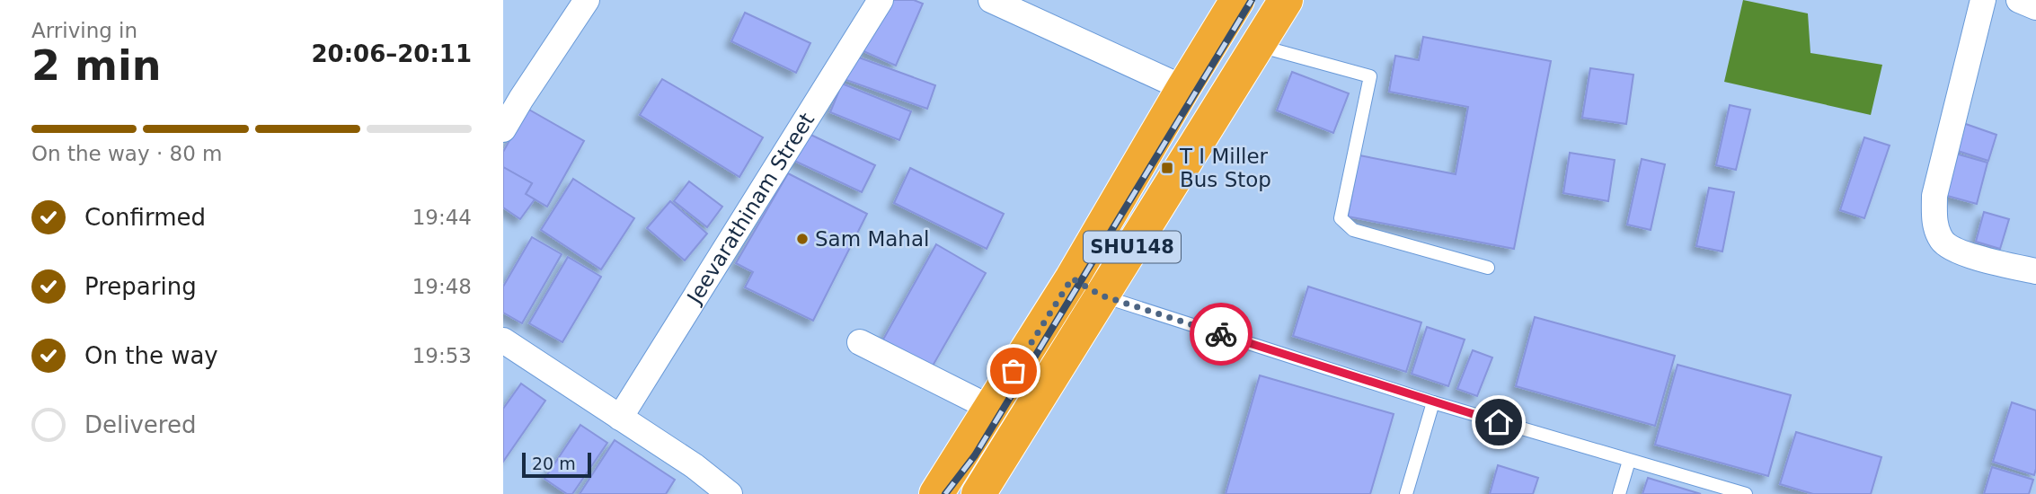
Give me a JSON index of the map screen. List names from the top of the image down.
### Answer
{
  "streets": {
    "highway": ["SHU148"],
    "street": ["Jeevarathinam Street"]
  },
  "places": {
    "transit": ["T I Miller Bus Stop"],
    "other": ["Sam Mahal"]
  },
  "scale_bar": "20 m",
  "page": {
    "heading": ["2 min", "Arriving in", "20:06–20:11"],
    "bar": "On the way · 80 m",
    "list": [
      ["Confirmed", "19:44"],
      ["Preparing", "19:48"],
      ["On the way", "19:53"],
      "Delivered"
    ],
    "scale": "20 m"
  }
}
